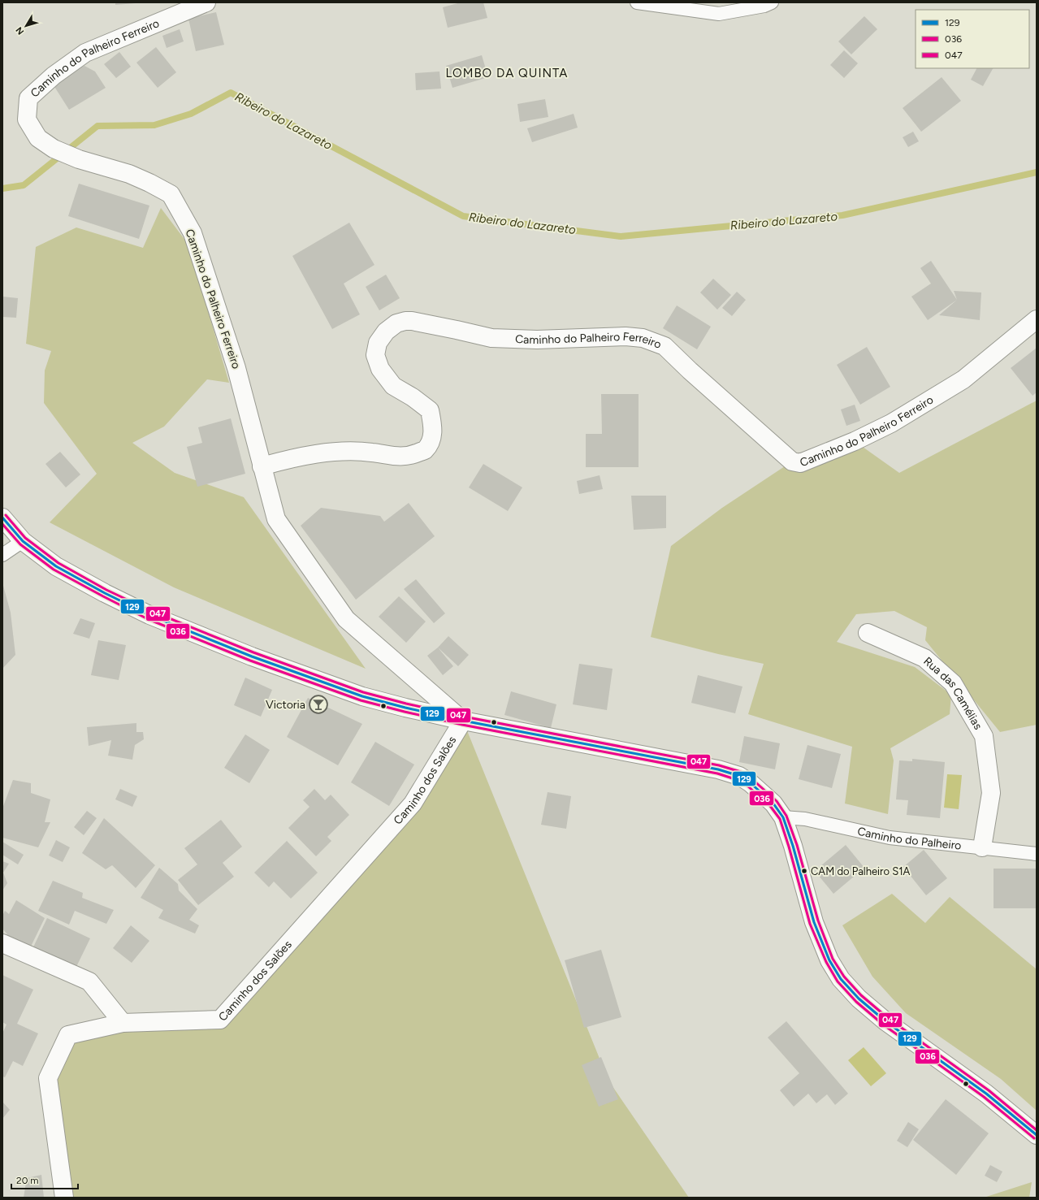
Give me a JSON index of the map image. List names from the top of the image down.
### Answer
{
  "streets": {
    "street": ["Caminho do Palheiro Ferreiro", "Rua das Camélias", "Caminho dos Salões"],
    "lane": ["Caminho do Palheiro"]
  },
  "crossings": [
    ["Caminho do Palheiro Ferreiro", "Caminho dos Salões"],
    ["Rua das Camélias", "Caminho do Palheiro"]
  ],
  "districts": ["LOMBO DA QUINTA"],
  "water": ["Ribeiro do Lazareto"],
  "places": {
    "bar": ["Victoria"],
    "other": ["CAM do Palheiro S1A"]
  },
  "lines": ["transit line 047", "transit line 129", "transit line 036"],
  "legend": ["129", "036", "047"],
  "scale_bar": "20 m",
  "north": "bottom left"
}
